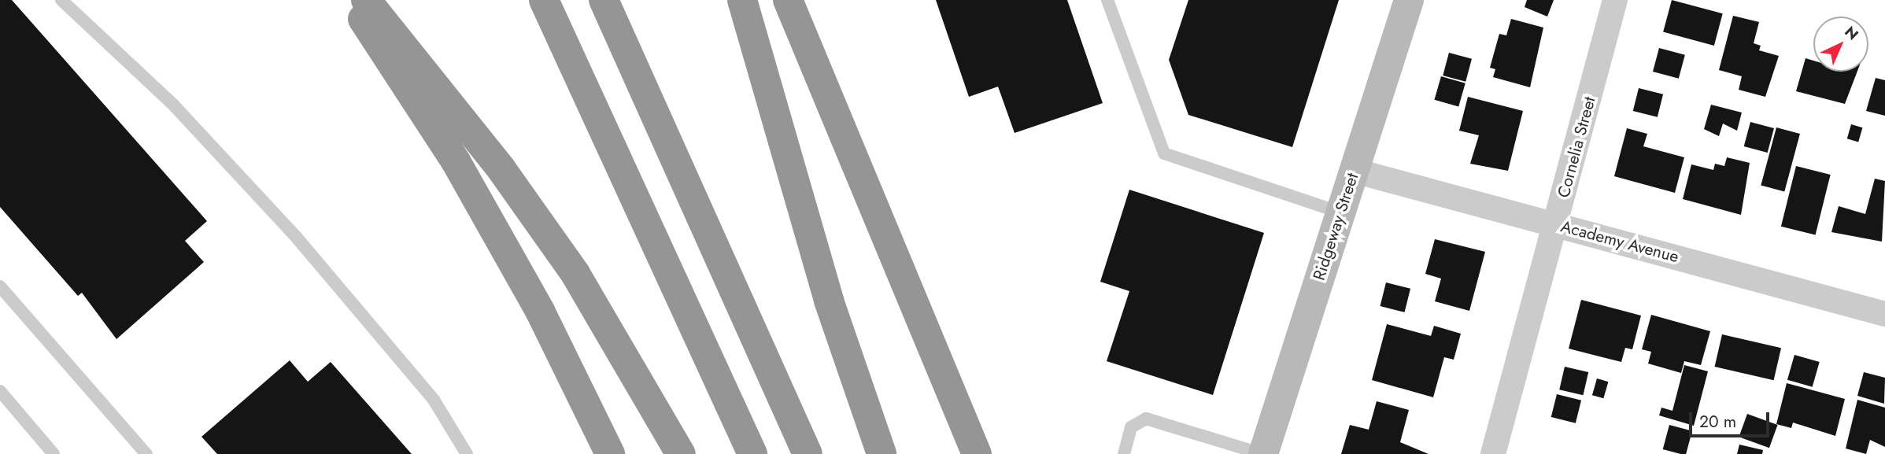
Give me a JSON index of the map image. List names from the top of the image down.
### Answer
{
  "streets": {
    "street": ["Cornelia Street", "Ridgeway Street", "Academy Avenue"]
  },
  "crossings": [
    ["Cornelia Street", "Academy Avenue"],
    ["Ridgeway Street", "Academy Avenue"]
  ],
  "scale_bar": "20 m",
  "north": "top right"
}
